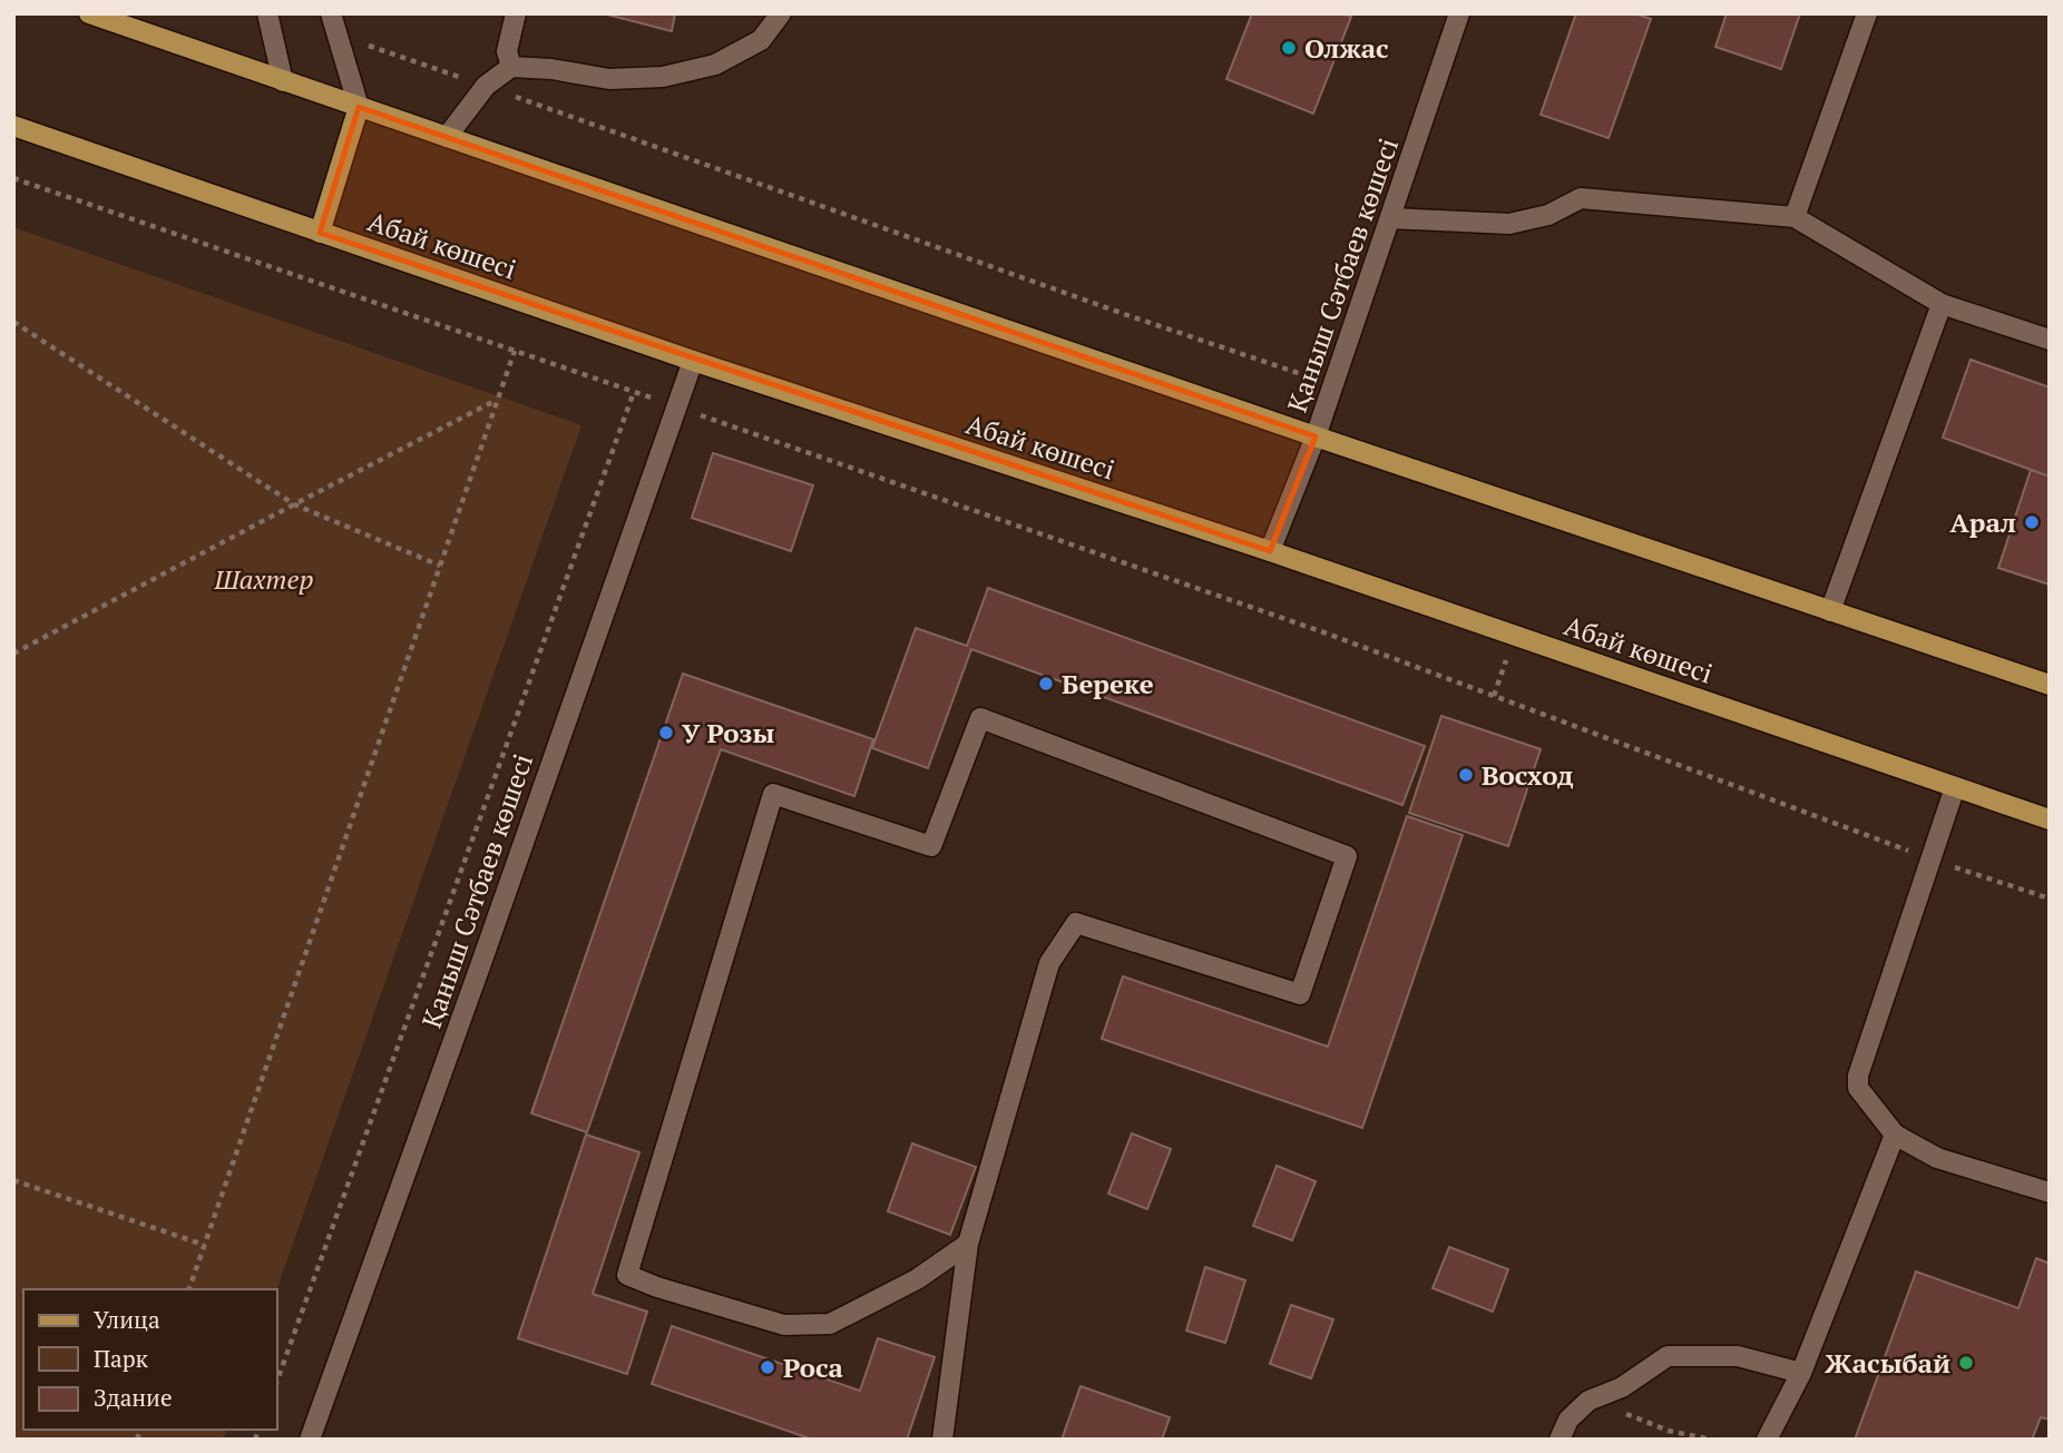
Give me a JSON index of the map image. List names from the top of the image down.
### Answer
{
  "streets": {
    "main road": ["Абай көшесі"],
    "street": ["Қаныш Сәтбаев көшесі"]
  },
  "crossings": [
    ["Абай көшесі", "Қаныш Сәтбаев көшесі"]
  ],
  "parks": ["Шахтер"],
  "places": [
    "Олжас",
    "Арал",
    "Береке",
    "У Розы",
    "Восход",
    "Жасыбай",
    "Роса"
  ],
  "legend": ["Улица", "Парк", "Здание"]
}
